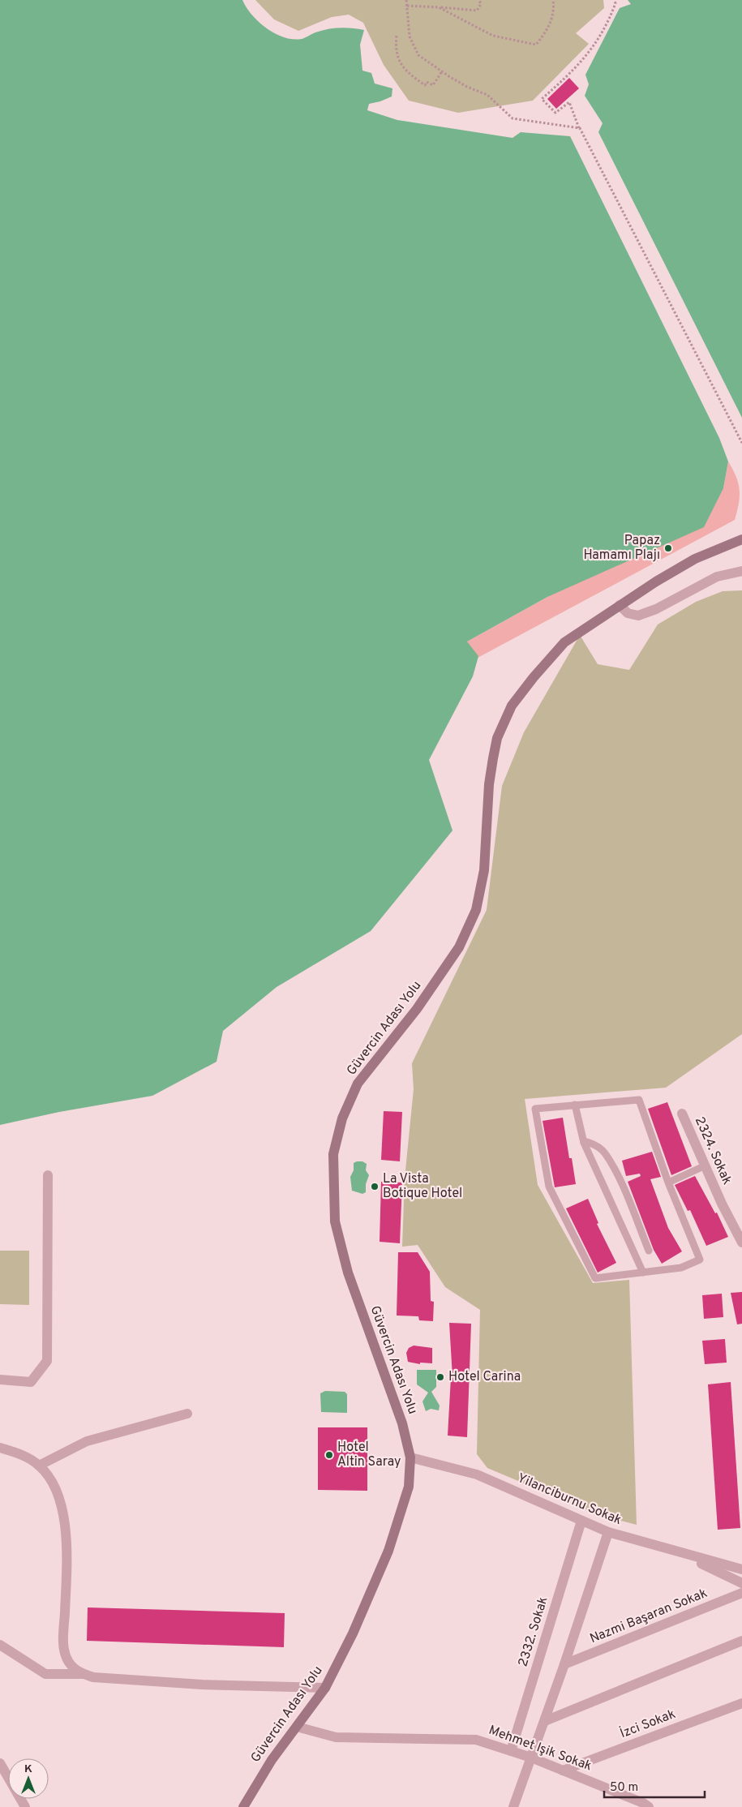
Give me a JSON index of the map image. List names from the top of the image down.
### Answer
{
  "streets": {
    "main road": ["Güvercin Adası Yolu"],
    "street": [
      "2324. Sokak",
      "Yilanciburnu Sokak",
      "Nazmi Başaran Sokak",
      "2332. Sokak",
      "İzci Sokak",
      "Mehmet Işik Sokak"
    ]
  },
  "crossings": [
    ["Güvercin Adası Yolu", "Yilanciburnu Sokak"],
    ["Güvercin Adası Yolu", "Mehmet Işik Sokak"],
    ["Yilanciburnu Sokak", "2332. Sokak"],
    ["2332. Sokak", "Mehmet Işik Sokak"],
    ["İzci Sokak", "Mehmet Işik Sokak"]
  ],
  "places": [
    "Papaz Hamamı Plajı",
    "La Vista Botique Hotel",
    "Hotel Carina",
    "Hotel Altin Saray"
  ],
  "scale_bar": "50 m",
  "north": "top"
}
